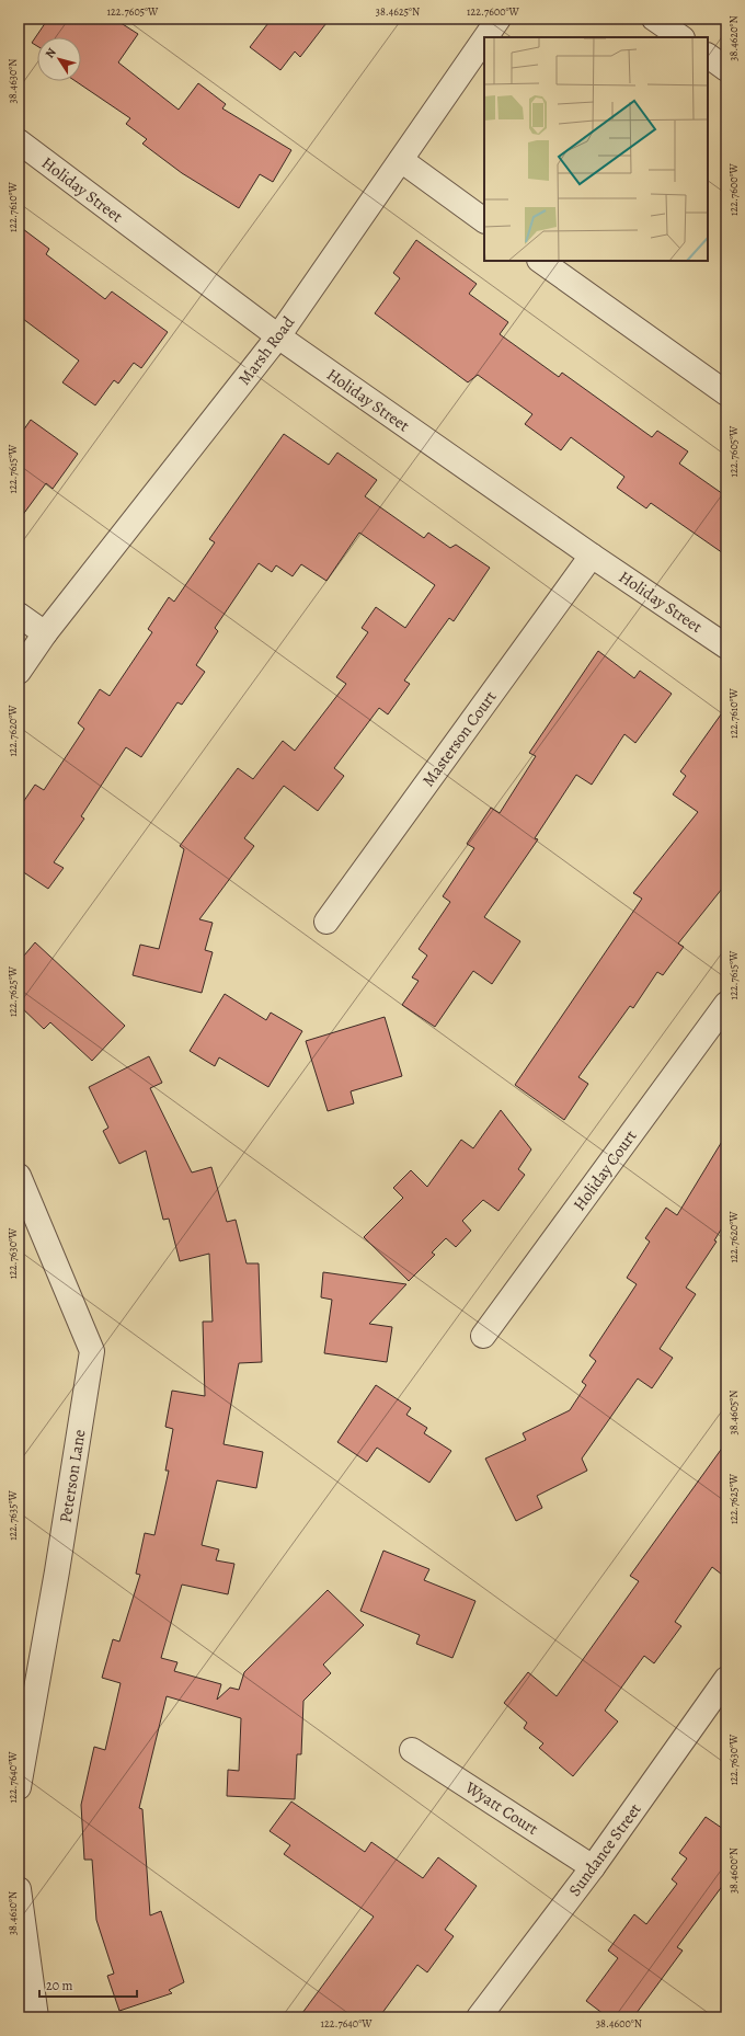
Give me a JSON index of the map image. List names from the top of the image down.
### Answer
{
  "streets": {
    "street": [
      "Holiday Street",
      "Marsh Road",
      "Masterson Court",
      "Holiday Court",
      "Peterson Lane",
      "Wyatt Court",
      "Sundance Street"
    ]
  },
  "crossings": [
    ["Holiday Street", "Marsh Road"],
    ["Holiday Street", "Masterson Court"],
    ["Wyatt Court", "Sundance Street"]
  ],
  "scale_bar": "20 m",
  "north": "top left",
  "coordinates": [
    "122.7605°W",
    "38.4625°N",
    "122.7600°W",
    "38.4620°N",
    "38.4630°N",
    "122.7610°W",
    "122.7615°W",
    "122.7620°W",
    "122.7625°W",
    "122.7630°W",
    "38.4605°N",
    "122.7635°W",
    "122.7640°W",
    "38.4600°N",
    "38.4610°N"
  ]
}
